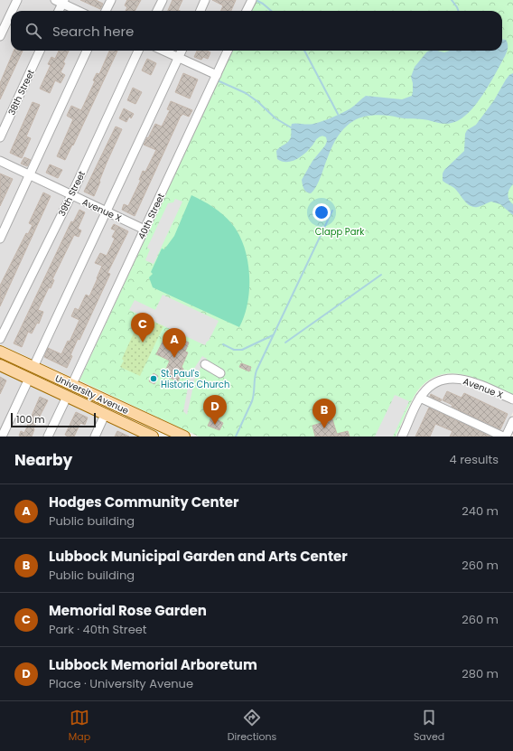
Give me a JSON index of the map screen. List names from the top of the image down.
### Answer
{
  "streets": {
    "main road": ["University Avenue"],
    "street": [
      "38th Street",
      "39th Street",
      "Avenue X",
      "40th Street"
    ]
  },
  "crossings": [
    ["39th Street", "Avenue X"],
    ["Avenue X", "40th Street"],
    ["40th Street", "University Avenue"]
  ],
  "parks": ["Clapp Park"],
  "places": ["St. Paul's Historic Church"],
  "scale_bar": "100 m",
  "page": {
    "search": "Search here",
    "pins": [
      "C",
      "A",
      "D",
      "B"
    ],
    "scale": "100 m",
    "heading": ["Nearby", "4 results"],
    "list": [
      {
        "mark": "A",
        "name": "Hodges Community Center",
        "note": "Public building",
        "value": "240 m"
      },
      {
        "mark": "B",
        "name": "Lubbock Municipal Garden and Arts Center",
        "note": "Public building",
        "value": "260 m"
      },
      {
        "mark": "C",
        "name": "Memorial Rose Garden",
        "note": "Park · 40th Street",
        "value": "260 m"
      },
      {
        "mark": "D",
        "name": "Lubbock Memorial Arboretum",
        "note": "Place · University Avenue",
        "value": "280 m"
      }
    ],
    "nav": ["Map", "Directions", "Saved"]
  }
}
